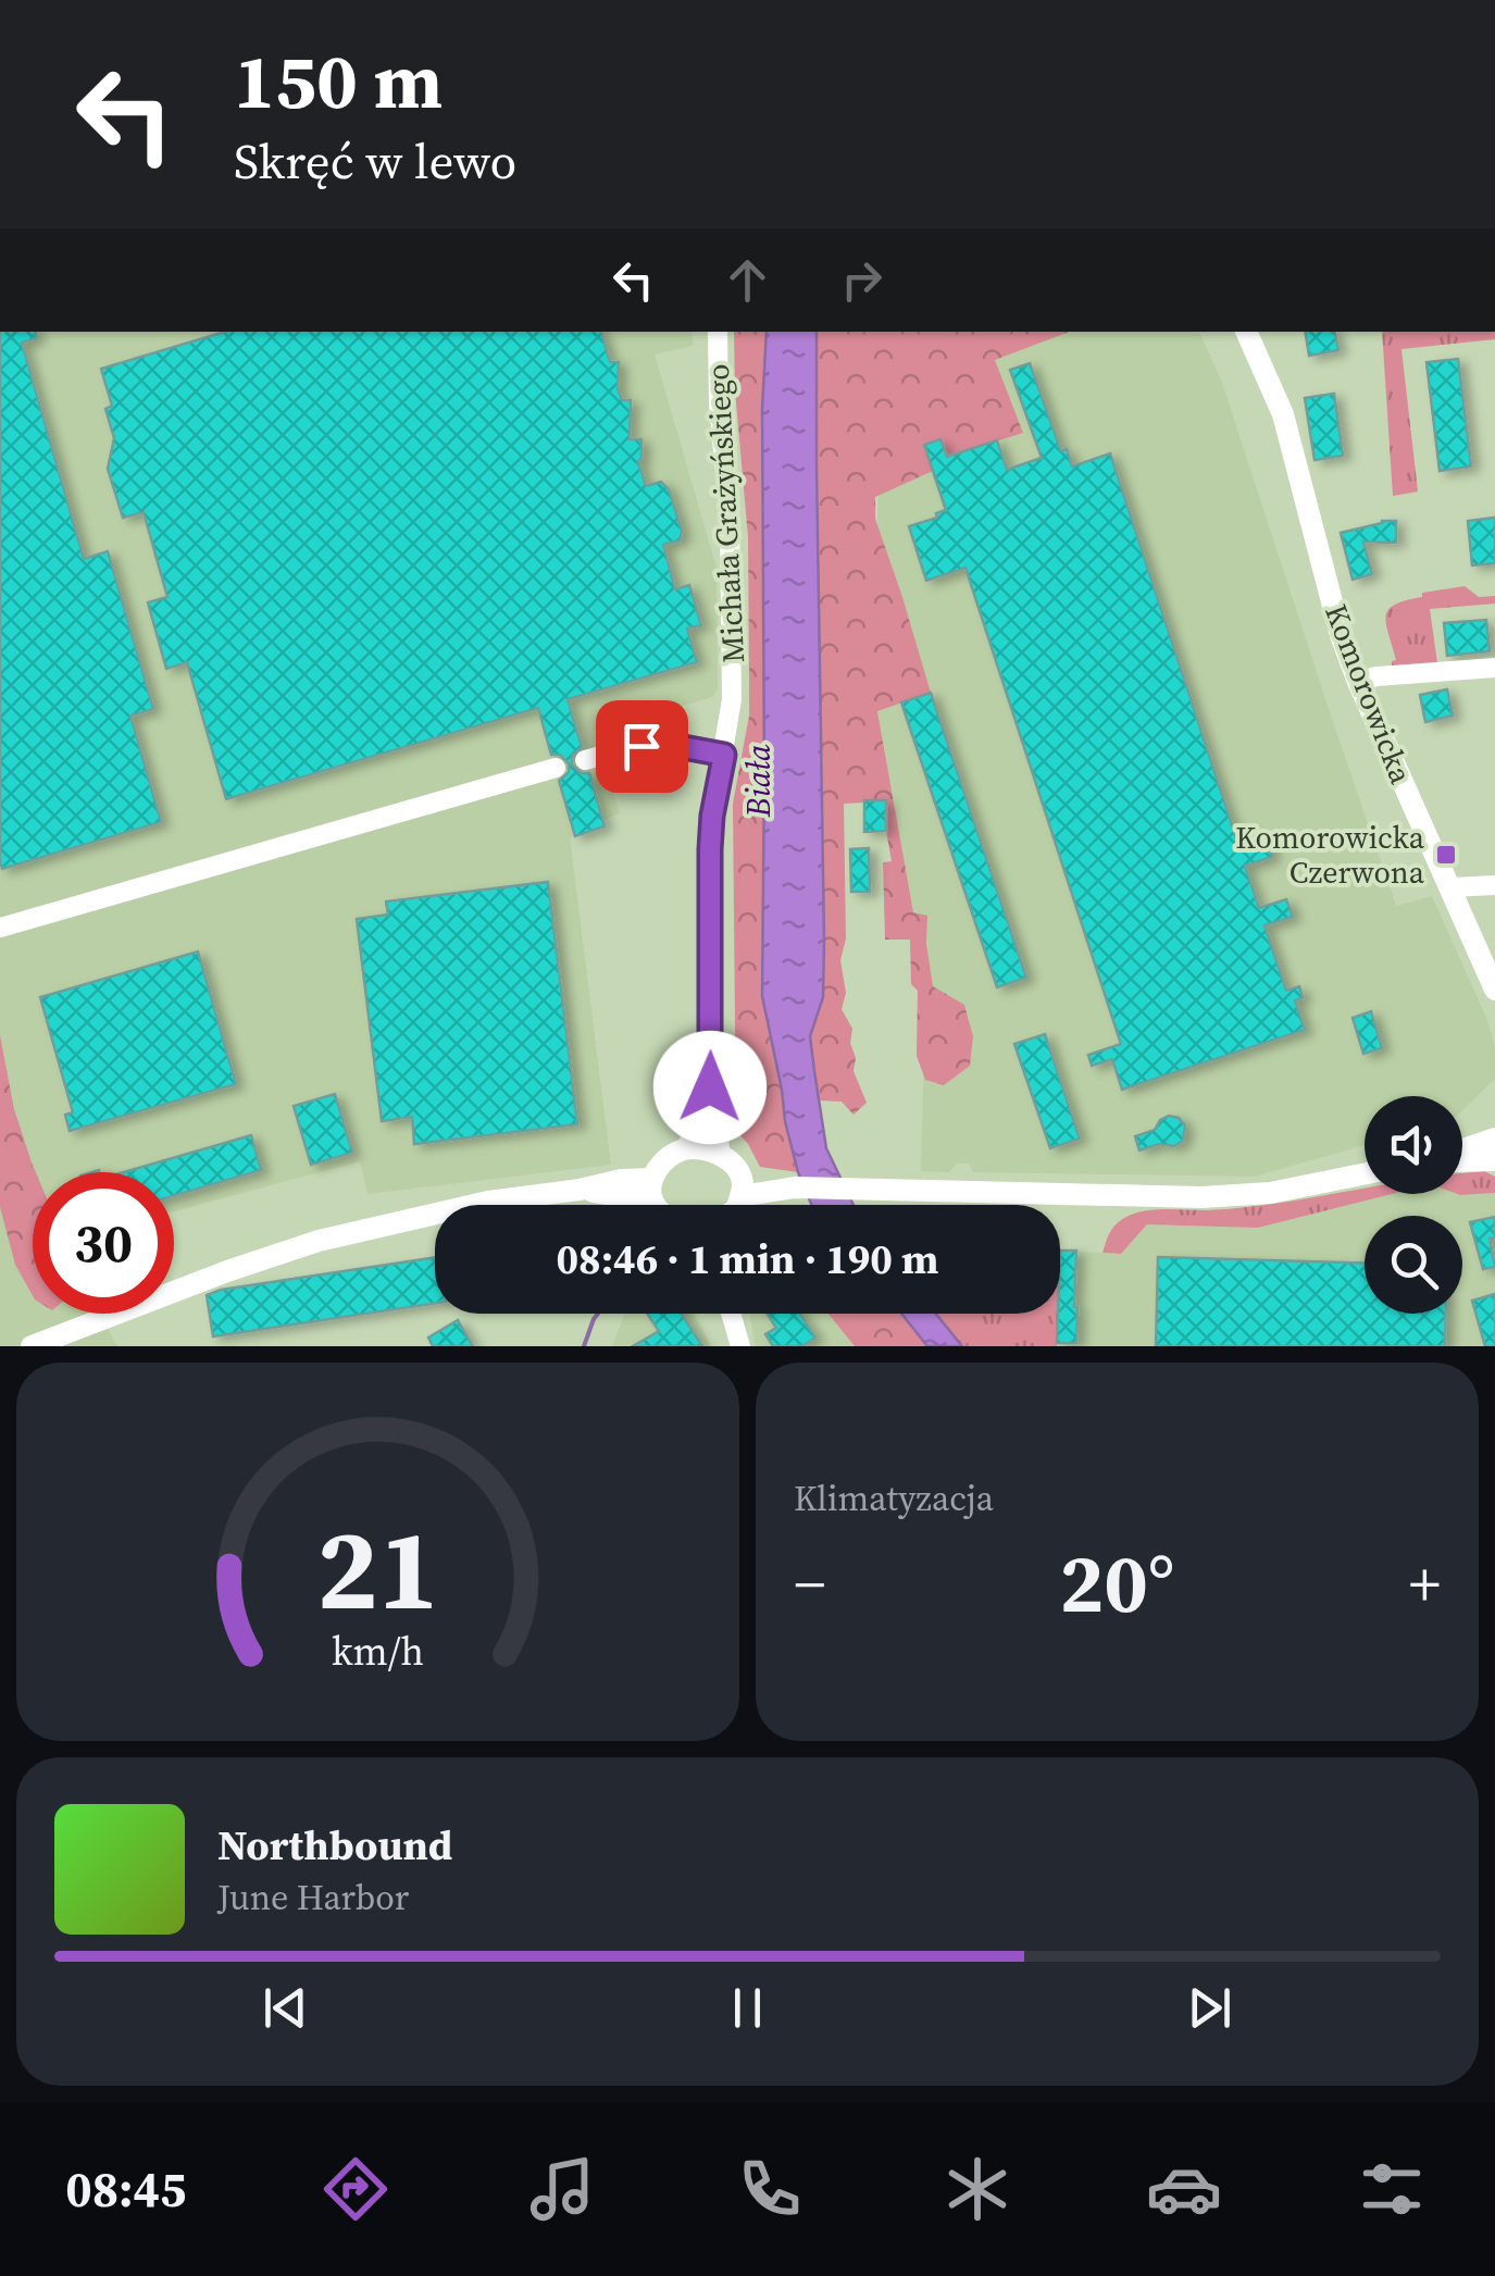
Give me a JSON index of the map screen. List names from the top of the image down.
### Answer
{
  "streets": {
    "street": ["Michała Grażyńskiego", "Komorowicka"]
  },
  "water": ["Biała"],
  "places": {
    "transit": ["Komorowicka Czerwona"]
  },
  "page": {
    "turn": ["150 m", "Skręć w lewo"],
    "limit": "30",
    "trip": "08:46 · 1 min · 190 m",
    "tile": "Klimatyzacja",
    "heat": ["−", "20°", "+"],
    "song": ["Northbound", "June Harbor"],
    "tabs": "08:45",
    "gauge": ["21", "km/h"]
  }
}
